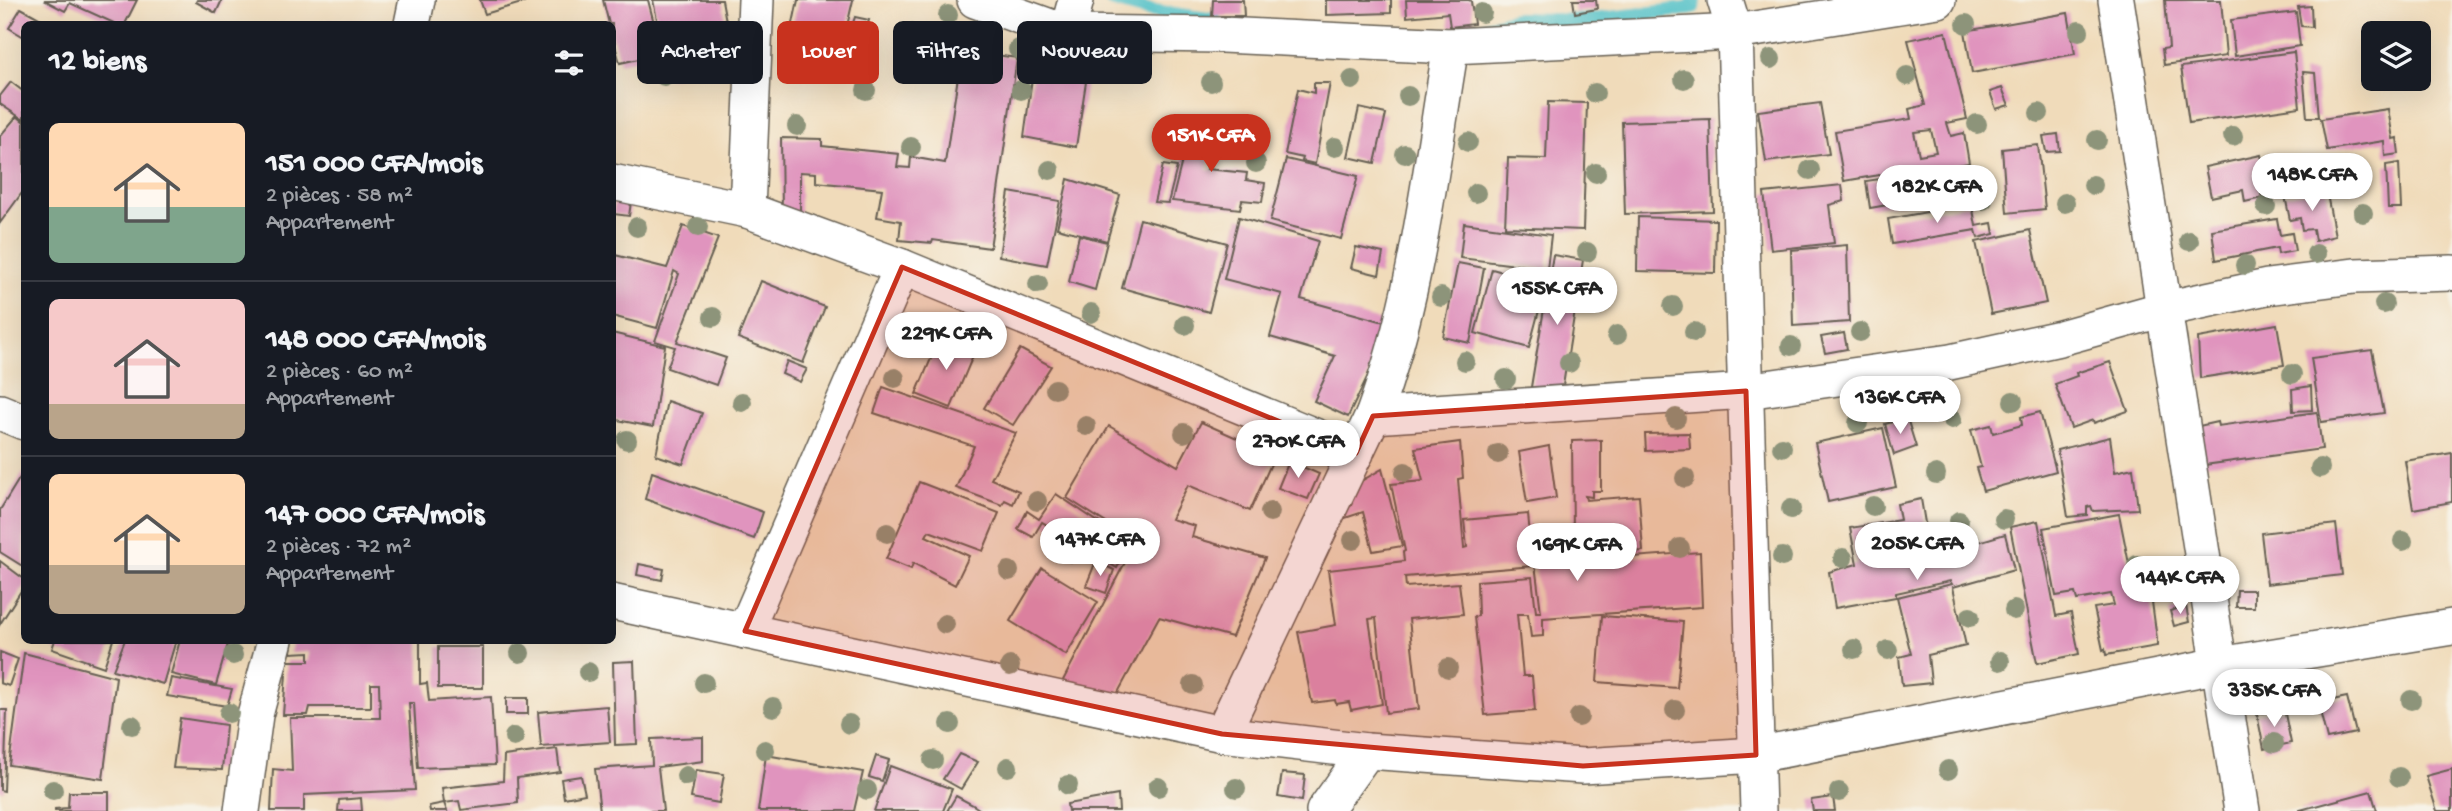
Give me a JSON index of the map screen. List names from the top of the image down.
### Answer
{
  "page": {
    "chip": [
      "Acheter",
      "Louer",
      "Filtres",
      "Nouveau"
    ],
    "heading": "12 biens",
    "list": [
      {
        "name": "151 000 CFA/mois",
        "note": "2 pièces · 58 m² · Appartement"
      },
      {
        "name": "148 000 CFA/mois",
        "note": "2 pièces · 60 m² · Appartement"
      },
      {
        "name": "147 000 CFA/mois",
        "note": "2 pièces · 72 m² · Appartement"
      }
    ],
    "price": [
      "151K CFA",
      "148K CFA",
      "182K CFA",
      "155K CFA",
      "229K CFA",
      "136K CFA",
      "270K CFA",
      "147K CFA",
      "205K CFA",
      "169K CFA",
      "144K CFA",
      "335K CFA"
    ]
  }
}
